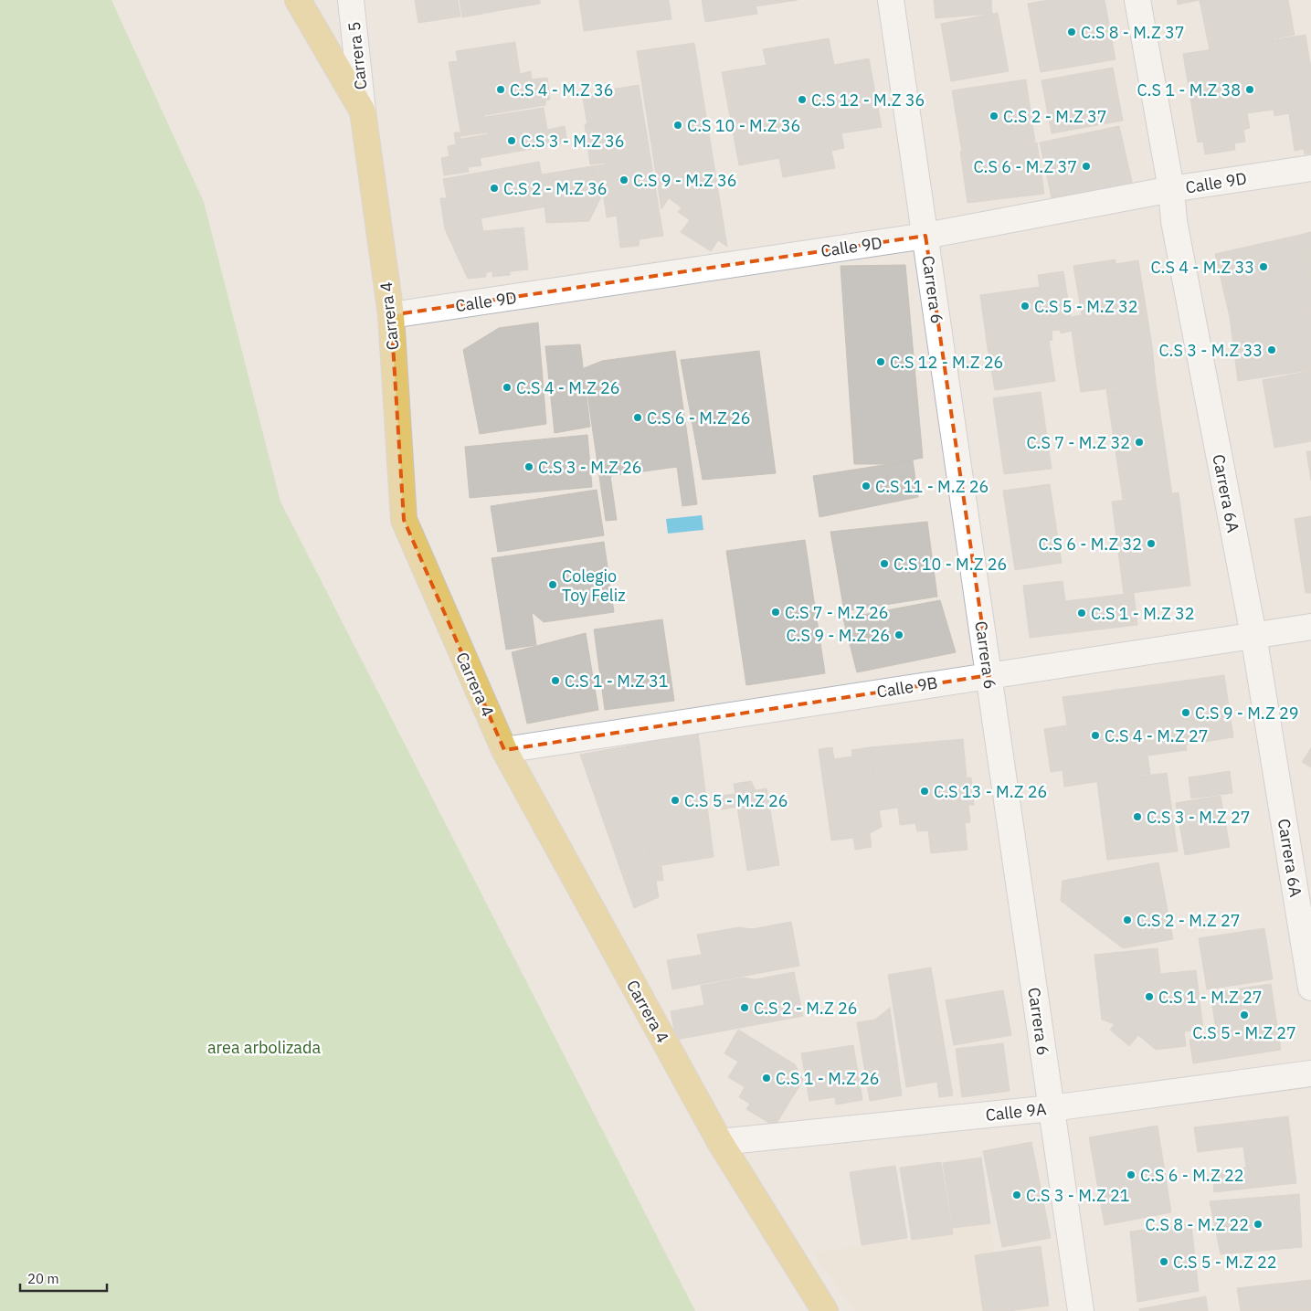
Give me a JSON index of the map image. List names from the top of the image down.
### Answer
{
  "streets": {
    "main road": ["Carrera 4"],
    "street": [
      "Carrera 5",
      "Calle 9D",
      "Carrera 6",
      "Carrera 6A",
      "Calle 9B",
      "Calle 9A"
    ]
  },
  "crossings": [
    ["Carrera 5", "Carrera 4"],
    ["Calle 9D", "Carrera 6"],
    ["Calle 9D", "Carrera 4"],
    ["Calle 9D", "Carrera 6A"],
    ["Carrera 6", "Calle 9B"],
    ["Carrera 6", "Calle 9A"],
    ["Carrera 4", "Calle 9B"],
    ["Carrera 4", "Calle 9A"],
    ["Carrera 6A", "Calle 9B"]
  ],
  "parks": ["area arbolizada"],
  "places": [
    "C.S 8 - M.Z 37",
    "C.S 4 - M.Z 36",
    "C.S 1 - M.Z 38",
    "C.S 12 - M.Z 36",
    "C.S 2 - M.Z 37",
    "C.S 10 - M.Z 36",
    "C.S 3 - M.Z 36",
    "C.S 6 - M.Z 37",
    "C.S 9 - M.Z 36",
    "C.S 2 - M.Z 36",
    "C.S 4 - M.Z 33",
    "C.S 5 - M.Z 32",
    "C.S 3 - M.Z 33",
    "C.S 12 - M.Z 26",
    "C.S 4 - M.Z 26",
    "C.S 6 - M.Z 26",
    "C.S 7 - M.Z 32",
    "C.S 3 - M.Z 26",
    "C.S 11 - M.Z 26",
    "C.S 6 - M.Z 32",
    "C.S 10 - M.Z 26",
    "Colegio Toy Feliz",
    "C.S 7 - M.Z 26",
    "C.S 1 - M.Z 32",
    "C.S 9 - M.Z 26",
    "C.S 1 - M.Z 31",
    "C.S 9 - M.Z 29",
    "C.S 4 - M.Z 27",
    "C.S 13 - M.Z 26",
    "C.S 5 - M.Z 26",
    "C.S 3 - M.Z 27",
    "C.S 2 - M.Z 27",
    "C.S 1 - M.Z 27",
    "C.S 2 - M.Z 26",
    "C.S 5 - M.Z 27",
    "C.S 1 - M.Z 26",
    "C.S 6 - M.Z 22",
    "C.S 3 - M.Z 21",
    "C.S 8 - M.Z 22",
    "C.S 5 - M.Z 22"
  ],
  "scale_bar": "20 m"
}
